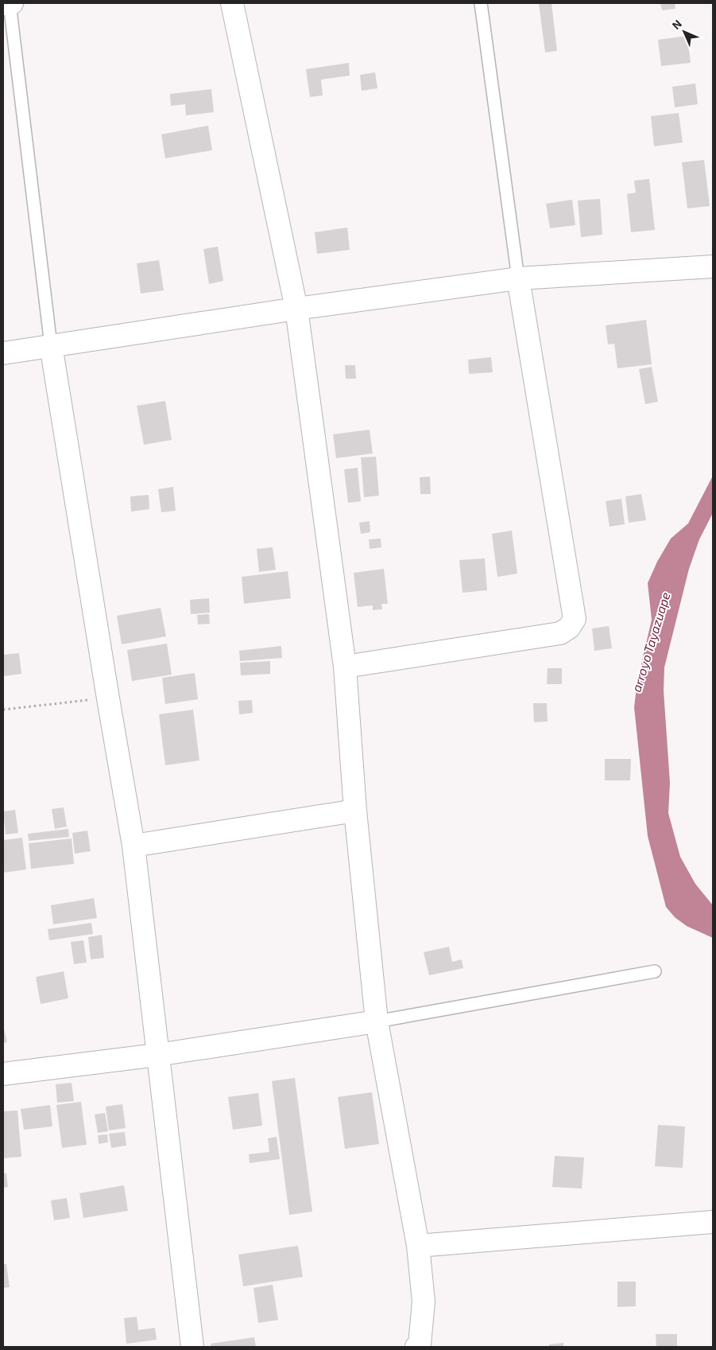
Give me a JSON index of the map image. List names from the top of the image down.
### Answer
{
  "water": ["arroyo Tayazuape"],
  "north": "top left"
}
